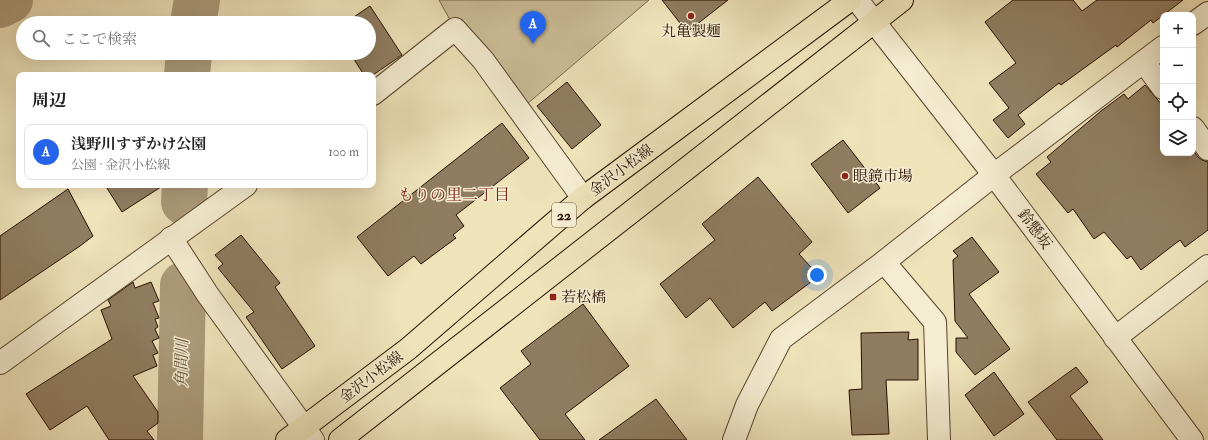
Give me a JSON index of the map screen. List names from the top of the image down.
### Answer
{
  "streets": {
    "main road": ["金沢小松線", "22"],
    "street": ["鈴懸坂"]
  },
  "crossings": [
    ["金沢小松線", "鈴懸坂"]
  ],
  "districts": ["もりの里二丁目"],
  "water": ["角間川"],
  "places": {
    "other": ["丸亀製麺", "眼鏡市場"],
    "transit": ["若松橋"]
  },
  "page": {
    "pins": "A",
    "map_buttons": ["+", "−"],
    "search": "ここで検索",
    "heading": "周辺",
    "list": [
      {
        "mark": "A",
        "name": "浅野川すずかけ公園",
        "note": "公園 · 金沢小松線",
        "value": "100 m"
      }
    ]
  }
}
